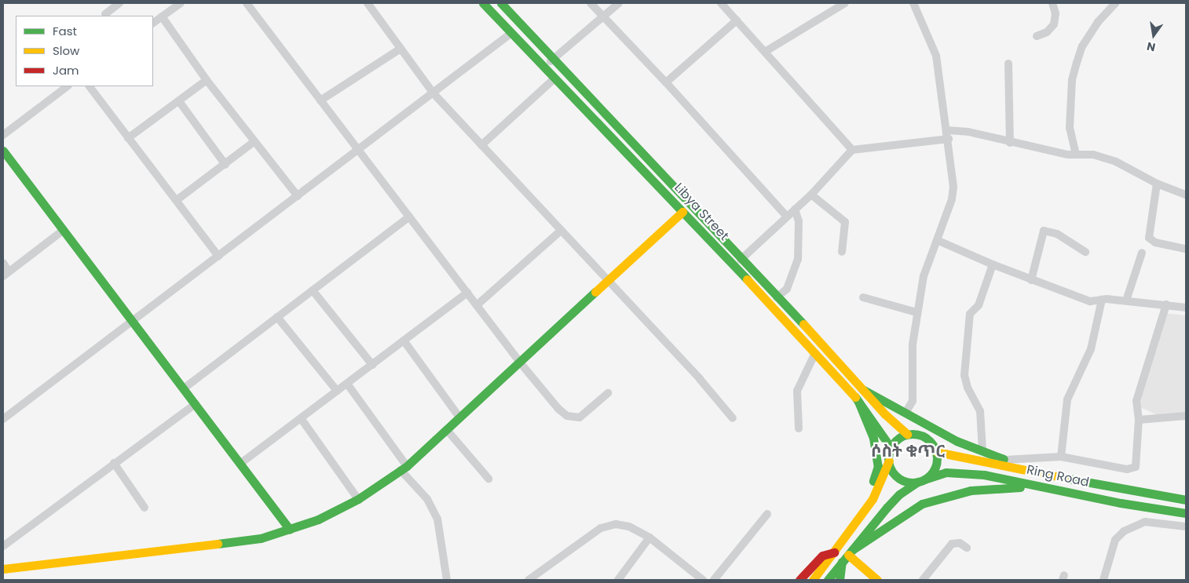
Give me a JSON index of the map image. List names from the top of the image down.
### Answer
{
  "streets": {
    "main road": ["Libya Street", "Ring Road"]
  },
  "crossings": [
    ["Libya Street", "Ring Road"]
  ],
  "districts": ["ሶስት ቁጥር"],
  "legend": ["Fast", "Slow", "Jam"],
  "north": "bottom"
}
